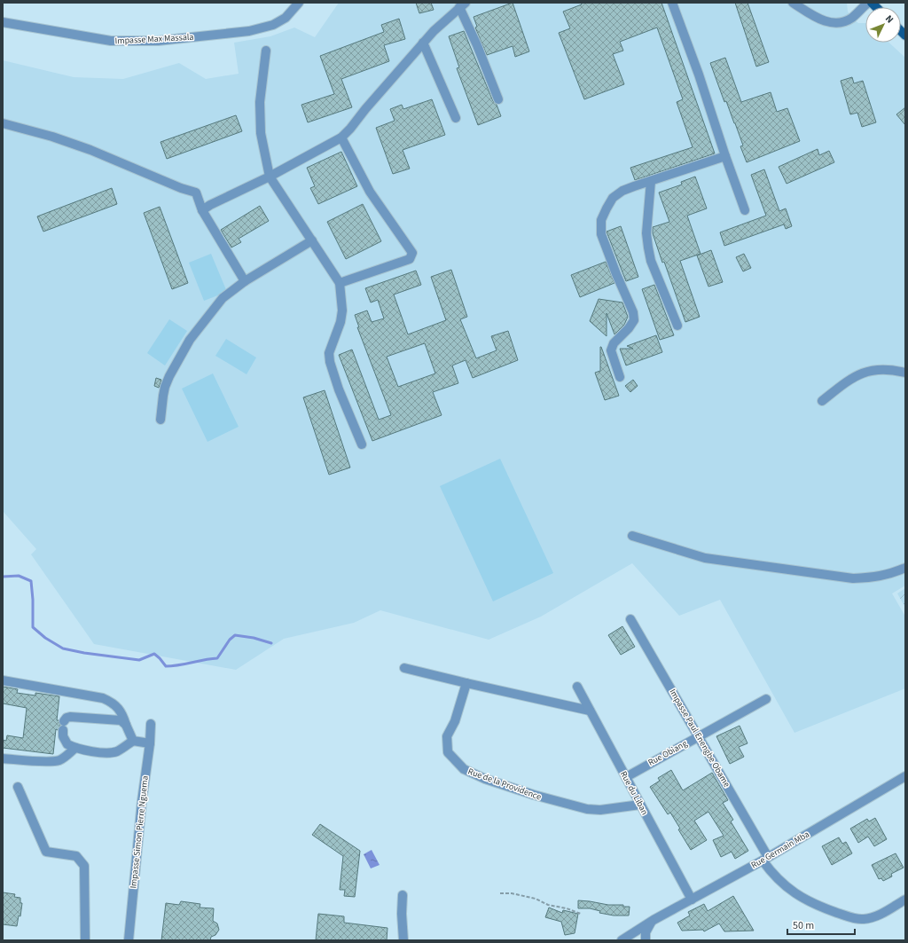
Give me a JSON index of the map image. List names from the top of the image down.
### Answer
{
  "streets": {
    "street": [
      "Impasse Max Massala",
      "Impasse Paul Enengbe Obame",
      "Rue Obiang",
      "Rue de la Providence",
      "Rue du Liban",
      "Impasse Simon Pierre Nguema",
      "Rue Germain Mba"
    ]
  },
  "crossings": [
    ["Impasse Paul Enengbe Obame", "Rue Obiang"],
    ["Impasse Paul Enengbe Obame", "Rue Germain Mba"],
    ["Rue Obiang", "Rue du Liban"],
    ["Rue de la Providence", "Rue du Liban"],
    ["Rue du Liban", "Rue Germain Mba"]
  ],
  "scale_bar": "50 m",
  "north": "top right"
}
